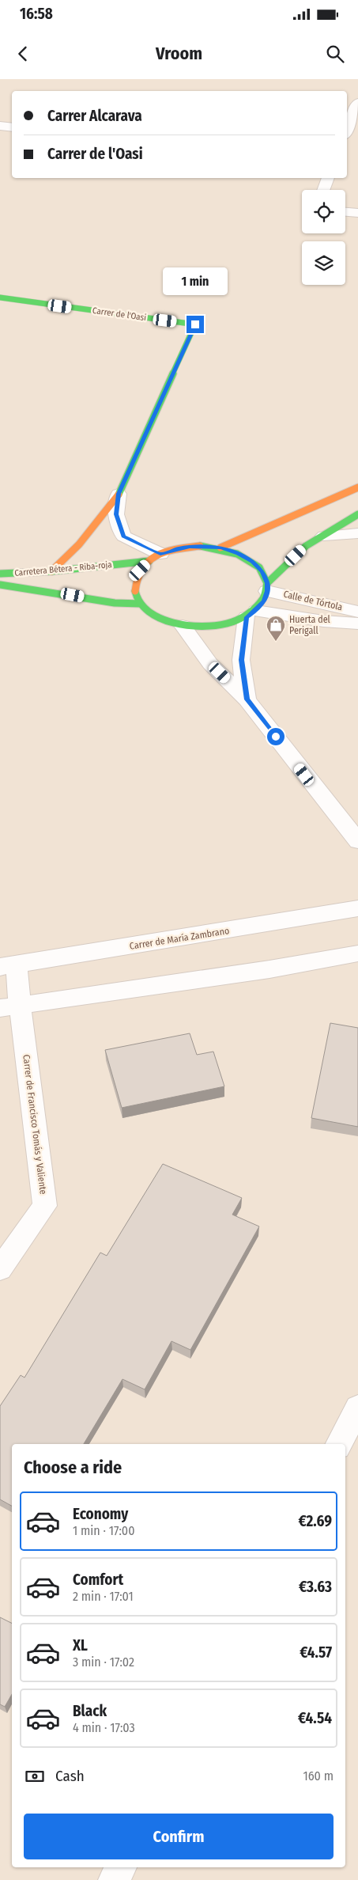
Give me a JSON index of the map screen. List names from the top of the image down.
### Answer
{
  "streets": {
    "main road": ["Carrer de l'Oasi", "Carretera Bétera - Riba-roja"],
    "street": ["Calle de Tórtola", "Carrer de María Zambrano", "Carrer de Francisco Tomás y Valiente"]
  },
  "crossings": [
    ["Carrer de l'Oasi", "Carretera Bétera - Riba-roja"],
    ["Carrer de l'Oasi", "Calle de Tórtola"],
    ["Carretera Bétera - Riba-roja", "Calle de Tórtola"],
    ["Carrer de María Zambrano", "Carrer de Francisco Tomás y Valiente"]
  ],
  "places": {
    "shop": ["Huerta del Perigall"]
  },
  "page": {
    "status": "16:58",
    "header": "Vroom",
    "banner": ["Carrer Alcarava", "Carrer de l'Oasi"],
    "bubble": "1 min",
    "heading": "Choose a ride",
    "list": [
      {
        "name": "Economy",
        "note": "1 min · 17:00",
        "value": "€2.69"
      },
      {
        "name": "Comfort",
        "note": "2 min · 17:01",
        "value": "€3.63"
      },
      {
        "name": "XL",
        "note": "3 min · 17:02",
        "value": "€4.57"
      },
      {
        "name": "Black",
        "note": "4 min · 17:03",
        "value": "€4.54"
      }
    ],
    "pay": ["Cash", "160 m"],
    "buttons": "Confirm"
  }
}
